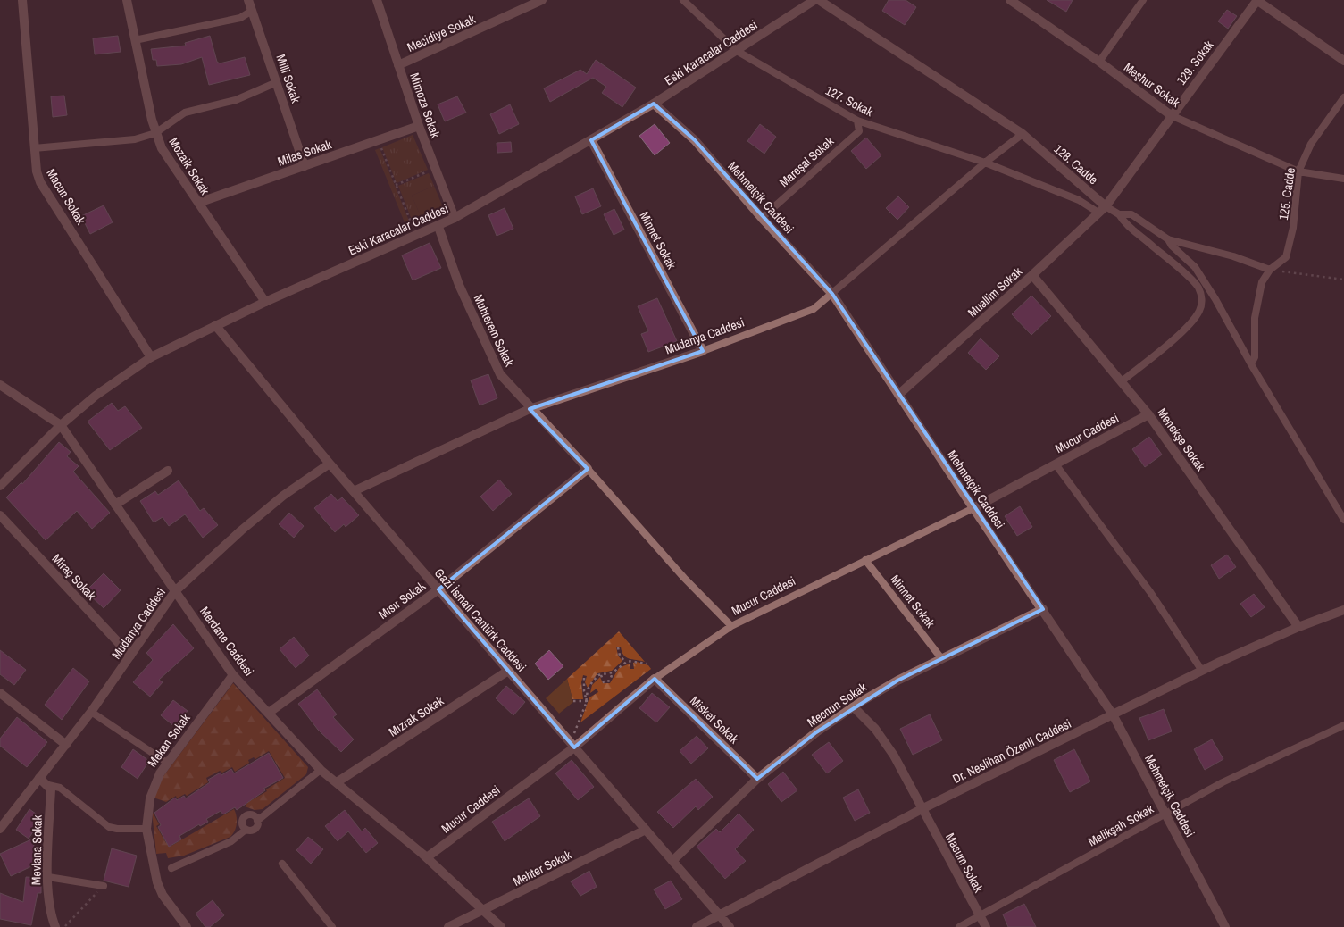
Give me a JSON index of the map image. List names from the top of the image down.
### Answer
{
  "streets": {
    "street": [
      "Mecidiye Sokak",
      "Eski Karacalar Caddesi",
      "129. Sokak",
      "Milli Sokak",
      "Meşhur Sokak",
      "Mimoza Sokak",
      "Milas Sokak",
      "128. Cadde",
      "Mozaik Sokak",
      "Macun Sokak",
      "Mehmetçik Caddesi",
      "Minnet Sokak",
      "Muallim Sokak",
      "Muhterem Sokak",
      "Mudanya Caddesi",
      "Mucur Caddesi",
      "Menekşe Sokak",
      "Miraç Sokak",
      "Mısır Sokak",
      "Gazi İsmail Cantürk Caddesi",
      "Merdane Caddesi",
      "Mecnun Sokak",
      "Mızrak Sokak",
      "Misket Sokak",
      "Mekan Sokak",
      "Dr. Neslihan Özenli Caddesi",
      "Mevlana Sokak",
      "Masum Sokak",
      "Mehter Sokak"
    ],
    "lane": [
      "127. Sokak",
      "Mareşal Sokak",
      "125. Cadde",
      "Melikşah Sokak"
    ]
  },
  "crossings": [
    ["Mecidiye Sokak", "Mimoza Sokak"],
    ["Eski Karacalar Caddesi", "127. Sokak"],
    ["Eski Karacalar Caddesi", "Mimoza Sokak"],
    ["Eski Karacalar Caddesi", "Mozaik Sokak"],
    ["Eski Karacalar Caddesi", "Macun Sokak"],
    ["Eski Karacalar Caddesi", "Mehmetçik Caddesi"],
    ["Eski Karacalar Caddesi", "Minnet Sokak"],
    ["Eski Karacalar Caddesi", "Muhterem Sokak"],
    ["Eski Karacalar Caddesi", "Gazi İsmail Cantürk Caddesi"],
    ["Eski Karacalar Caddesi", "Merdane Caddesi"],
    ["129. Sokak", "Meşhur Sokak"],
    ["129. Sokak", "127. Sokak"],
    ["129. Sokak", "128. Cadde"],
    ["129. Sokak", "Muallim Sokak"],
    ["Milli Sokak", "Milas Sokak"],
    ["Meşhur Sokak", "125. Cadde"],
    ["127. Sokak", "Mareşal Sokak"],
    ["127. Sokak", "128. Cadde"],
    ["127. Sokak", "Muallim Sokak"],
    ["127. Sokak", "Mudanya Caddesi"],
    ["Mimoza Sokak", "Milas Sokak"],
    ["Milas Sokak", "Mozaik Sokak"],
    ["Mareşal Sokak", "Mehmetçik Caddesi"],
    ["128. Cadde", "125. Cadde"],
    ["128. Cadde", "Muallim Sokak"],
    ["128. Cadde", "Mudanya Caddesi"],
    ["Mehmetçik Caddesi", "Muallim Sokak"],
    ["Mehmetçik Caddesi", "Mudanya Caddesi"],
    ["Mehmetçik Caddesi", "Mucur Caddesi"],
    ["Mehmetçik Caddesi", "Mecnun Sokak"],
    ["Mehmetçik Caddesi", "Dr. Neslihan Özenli Caddesi"],
    ["Mehmetçik Caddesi", "Melikşah Sokak"],
    ["Minnet Sokak", "Mudanya Caddesi"],
    ["Minnet Sokak", "Mucur Caddesi"],
    ["Minnet Sokak", "Mecnun Sokak"],
    ["Muallim Sokak", "Menekşe Sokak"],
    ["Muhterem Sokak", "Mudanya Caddesi"],
    ["Muhterem Sokak", "Mısır Sokak"],
    ["Mudanya Caddesi", "Miraç Sokak"],
    ["Mudanya Caddesi", "Gazi İsmail Cantürk Caddesi"],
    ["Mudanya Caddesi", "Merdane Caddesi"],
    ["Mucur Caddesi", "Menekşe Sokak"],
    ["Mucur Caddesi", "Gazi İsmail Cantürk Caddesi"],
    ["Mucur Caddesi", "Merdane Caddesi"],
    ["Mucur Caddesi", "Misket Sokak"],
    ["Menekşe Sokak", "Dr. Neslihan Özenli Caddesi"],
    ["Mısır Sokak", "Gazi İsmail Cantürk Caddesi"],
    ["Mısır Sokak", "Merdane Caddesi"],
    ["Gazi İsmail Cantürk Caddesi", "Mecnun Sokak"],
    ["Gazi İsmail Cantürk Caddesi", "Mızrak Sokak"],
    ["Gazi İsmail Cantürk Caddesi", "Dr. Neslihan Özenli Caddesi"],
    ["Gazi İsmail Cantürk Caddesi", "Mehter Sokak"],
    ["Merdane Caddesi", "Mızrak Sokak"],
    ["Merdane Caddesi", "Mekan Sokak"],
    ["Merdane Caddesi", "Mehter Sokak"],
    ["Mecnun Sokak", "Misket Sokak"],
    ["Mecnun Sokak", "Masum Sokak"],
    ["Dr. Neslihan Özenli Caddesi", "Masum Sokak"],
    ["Melikşah Sokak", "Masum Sokak"]
  ]
}
